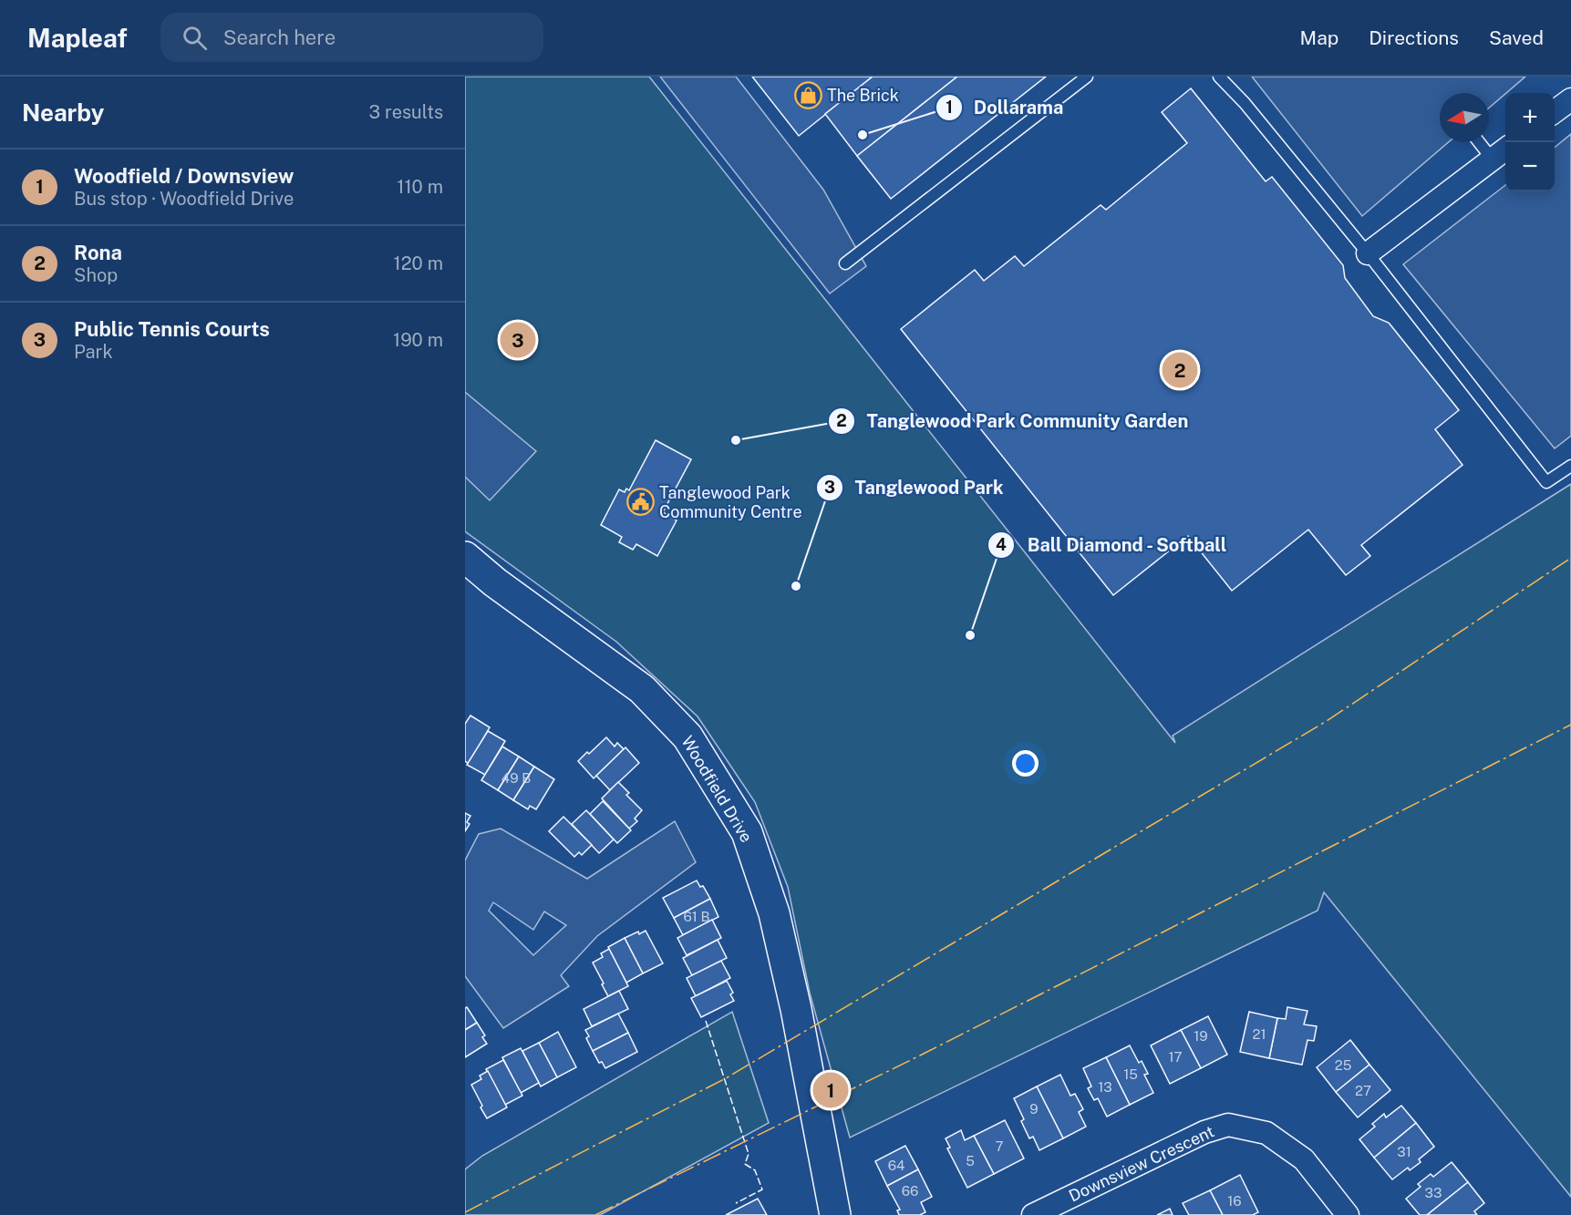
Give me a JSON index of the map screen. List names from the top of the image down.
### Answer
{
  "streets": {
    "street": ["Woodfield Drive", "Downsview Crescent"]
  },
  "places": {
    "shop": ["The Brick"],
    "other": [
      "Dollarama",
      "Tanglewood Park Community Garden",
      "Tanglewood Park",
      "Ball Diamond - Softball"
    ],
    "public building": ["Tanglewood Park Community Centre"]
  },
  "house_numbers": [
    "49 B",
    "61 B",
    "21",
    "19",
    "17",
    "25",
    "15",
    "13",
    "27",
    "9",
    "7",
    "31",
    "5",
    "64",
    "66",
    "33",
    "16"
  ],
  "north": "left",
  "page": {
    "header": "Mapleaf",
    "search": "Search here",
    "nav": ["Map", "Directions", "Saved"],
    "heading": ["Nearby", "3 results"],
    "map_buttons": ["+", "−"],
    "list": [
      {
        "mark": "1",
        "name": "Woodfield / Downsview",
        "note": "Bus stop · Woodfield Drive",
        "value": "110 m"
      },
      {
        "mark": "2",
        "name": "Rona",
        "note": "Shop",
        "value": "120 m"
      },
      {
        "mark": "3",
        "name": "Public Tennis Courts",
        "note": "Park",
        "value": "190 m"
      }
    ],
    "pins": ["3", "2", "1"]
  }
}
